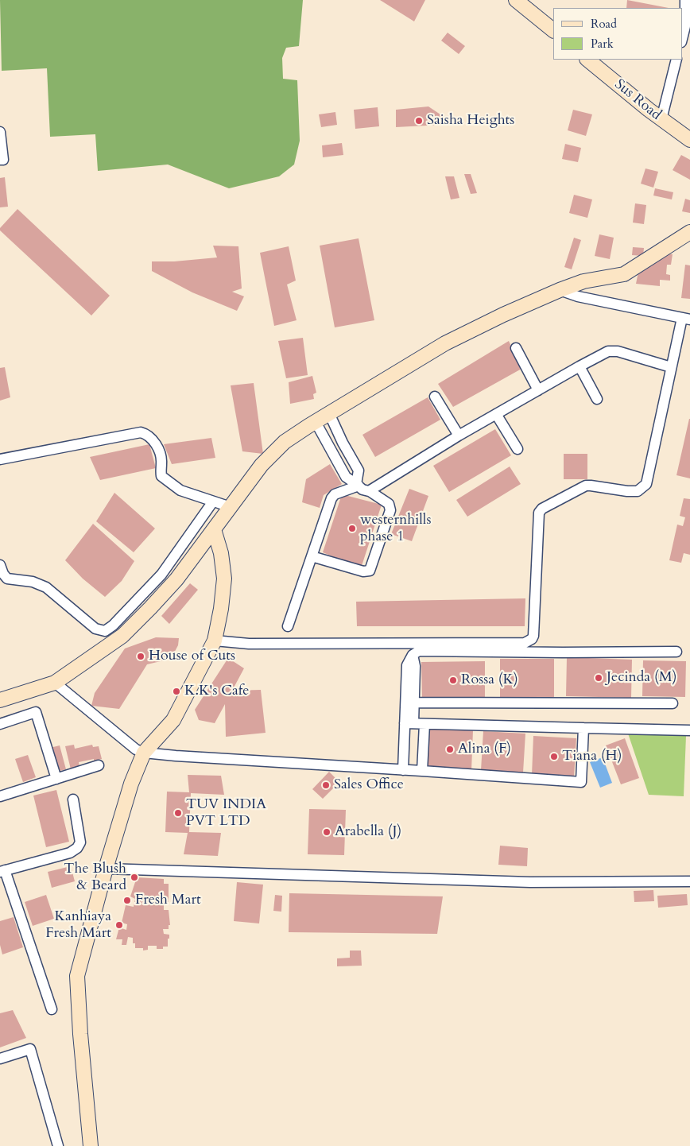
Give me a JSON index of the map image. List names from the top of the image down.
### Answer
{
  "streets": {
    "street": ["Sus Road"]
  },
  "places": [
    "Saisha Heights",
    "westernhills phase 1",
    "House of Cuts",
    "Jecinda (M)",
    "Rossa (K)",
    "K.K's Cafe",
    "Alina (F)",
    "Tiana (H)",
    "Sales Office",
    "TUV INDIA PVT LTD",
    "Arabella (J)",
    "The Blush & Beard",
    "Fresh Mart",
    "Kanhiaya Fresh Mart"
  ],
  "legend": ["Road", "Park"]
}
